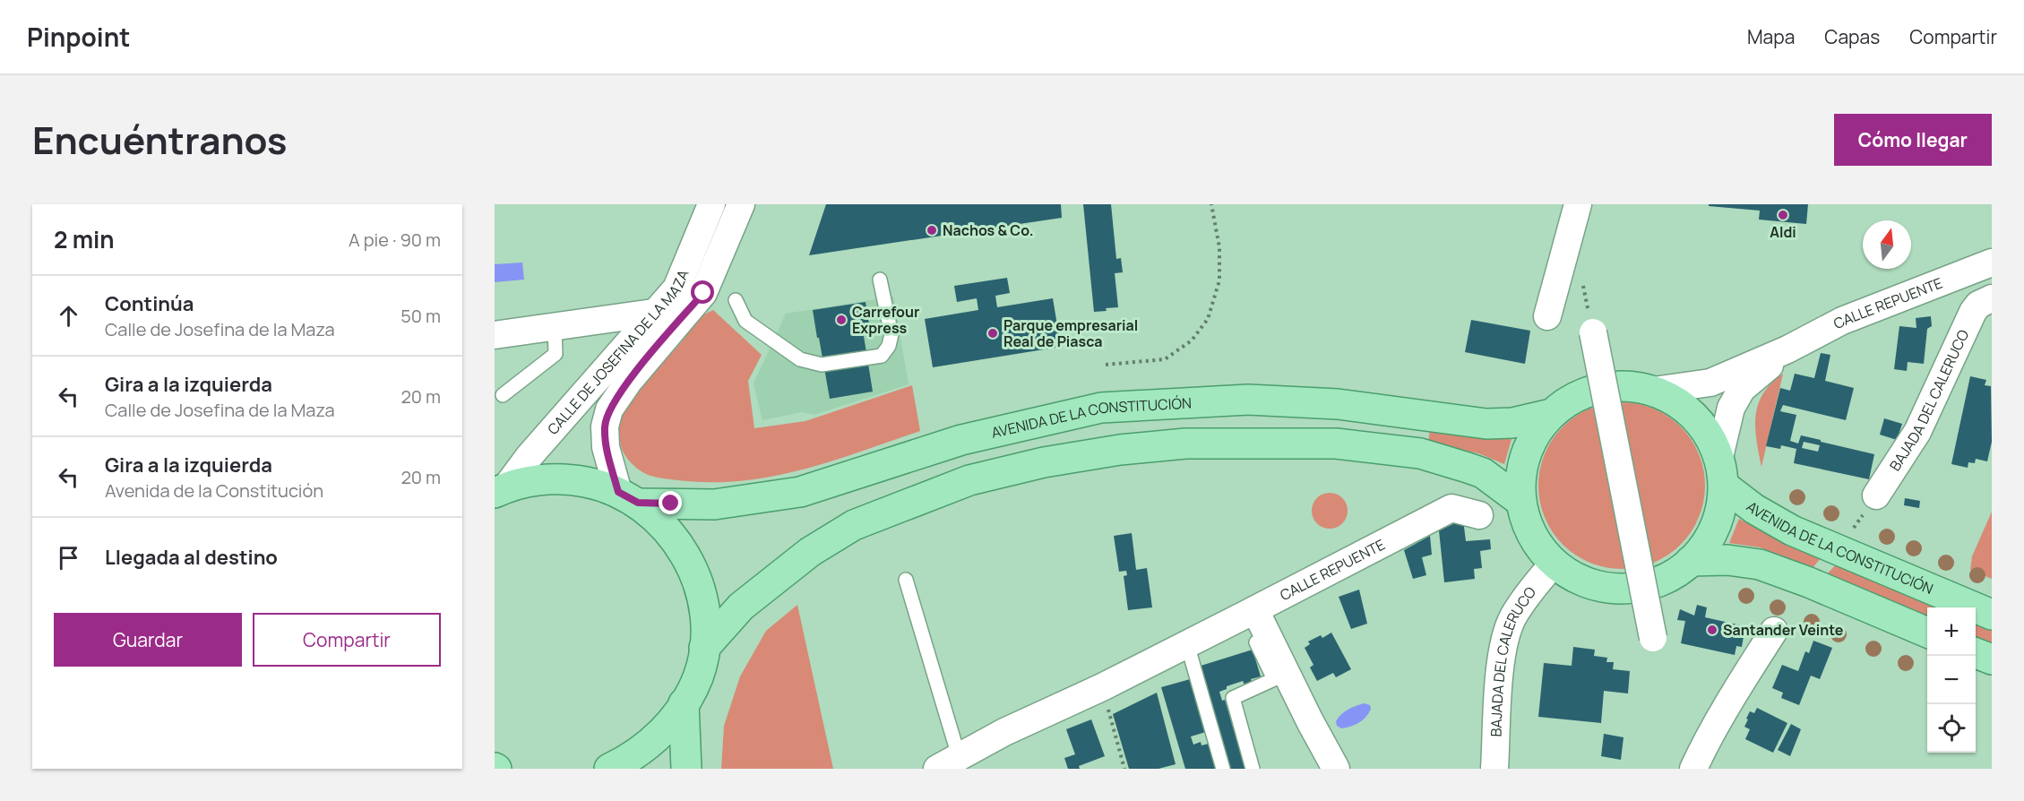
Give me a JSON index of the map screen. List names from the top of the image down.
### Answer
{
  "streets": {
    "main road": ["AVENIDA DE LA CONSTITUCIÓN"],
    "street": ["CALLE REPUENTE", "CALLE DE JOSEFINA DE LA MAZA", "BAJADA DEL CALERUCO"]
  },
  "crossings": [
    ["CALLE REPUENTE", "AVENIDA DE LA CONSTITUCIÓN"],
    ["CALLE DE JOSEFINA DE LA MAZA", "AVENIDA DE LA CONSTITUCIÓN"]
  ],
  "places": [
    "Aldi",
    "Nachos & Co.",
    "Carrefour Express",
    "Parque empresarial Real de Piasca",
    "Santander Veinte"
  ],
  "north": "top",
  "page": {
    "header": "Pinpoint",
    "nav": ["Mapa", "Capas", "Compartir"],
    "title": "Encuéntranos",
    "buttons": [
      "Cómo llegar",
      ["Guardar", "Compartir"]
    ],
    "heading": ["2 min", "A pie · 90 m"],
    "list": [
      ["Continúa", "Calle de Josefina de la Maza", "50 m"],
      ["Gira a la izquierda", "Calle de Josefina de la Maza", "20 m"],
      ["Gira a la izquierda", "Avenida de la Constitución", "20 m"],
      "Llegada al destino"
    ],
    "map_buttons": ["+", "−"]
  }
}
